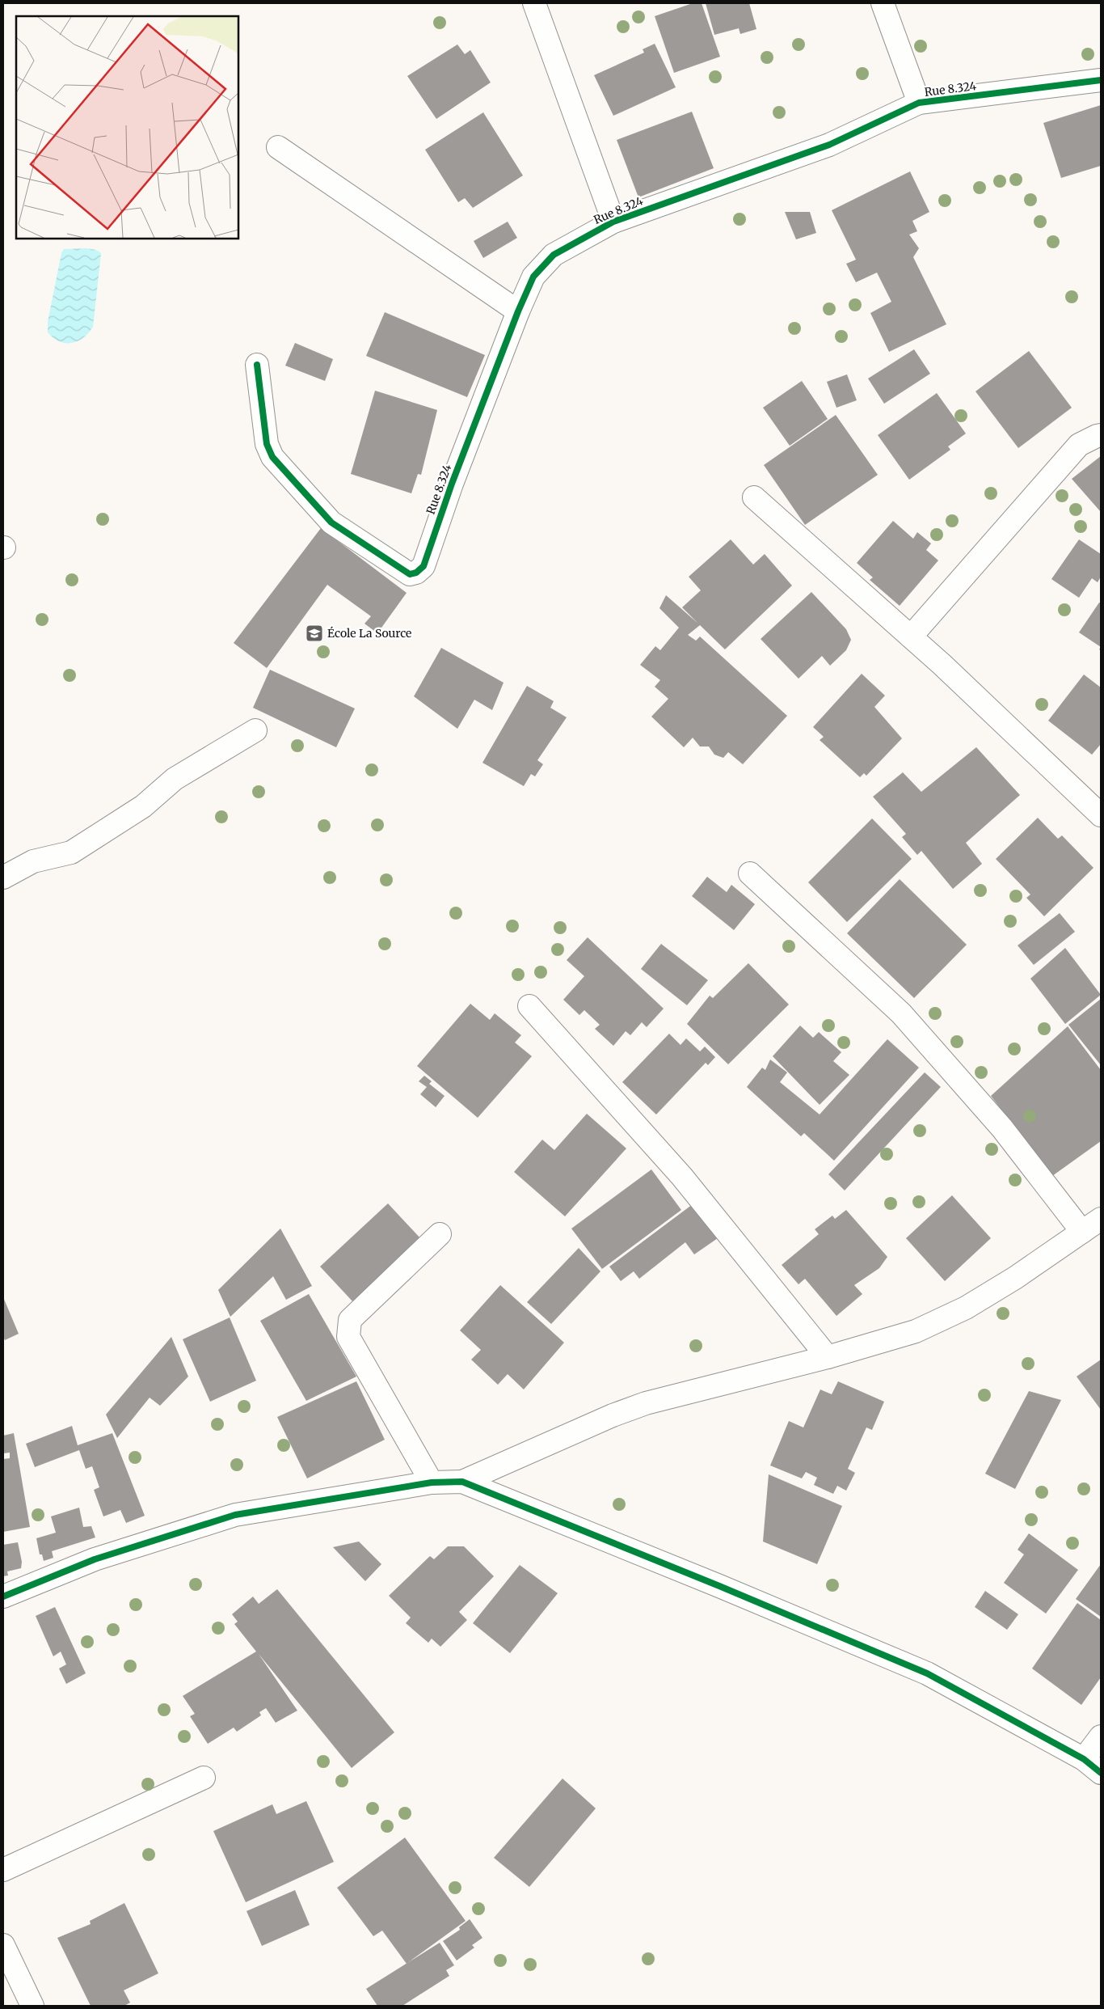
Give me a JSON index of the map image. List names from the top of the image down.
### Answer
{
  "streets": {
    "street": ["Rue 8.324"]
  },
  "places": {
    "school or university": ["École La Source"]
  }
}
